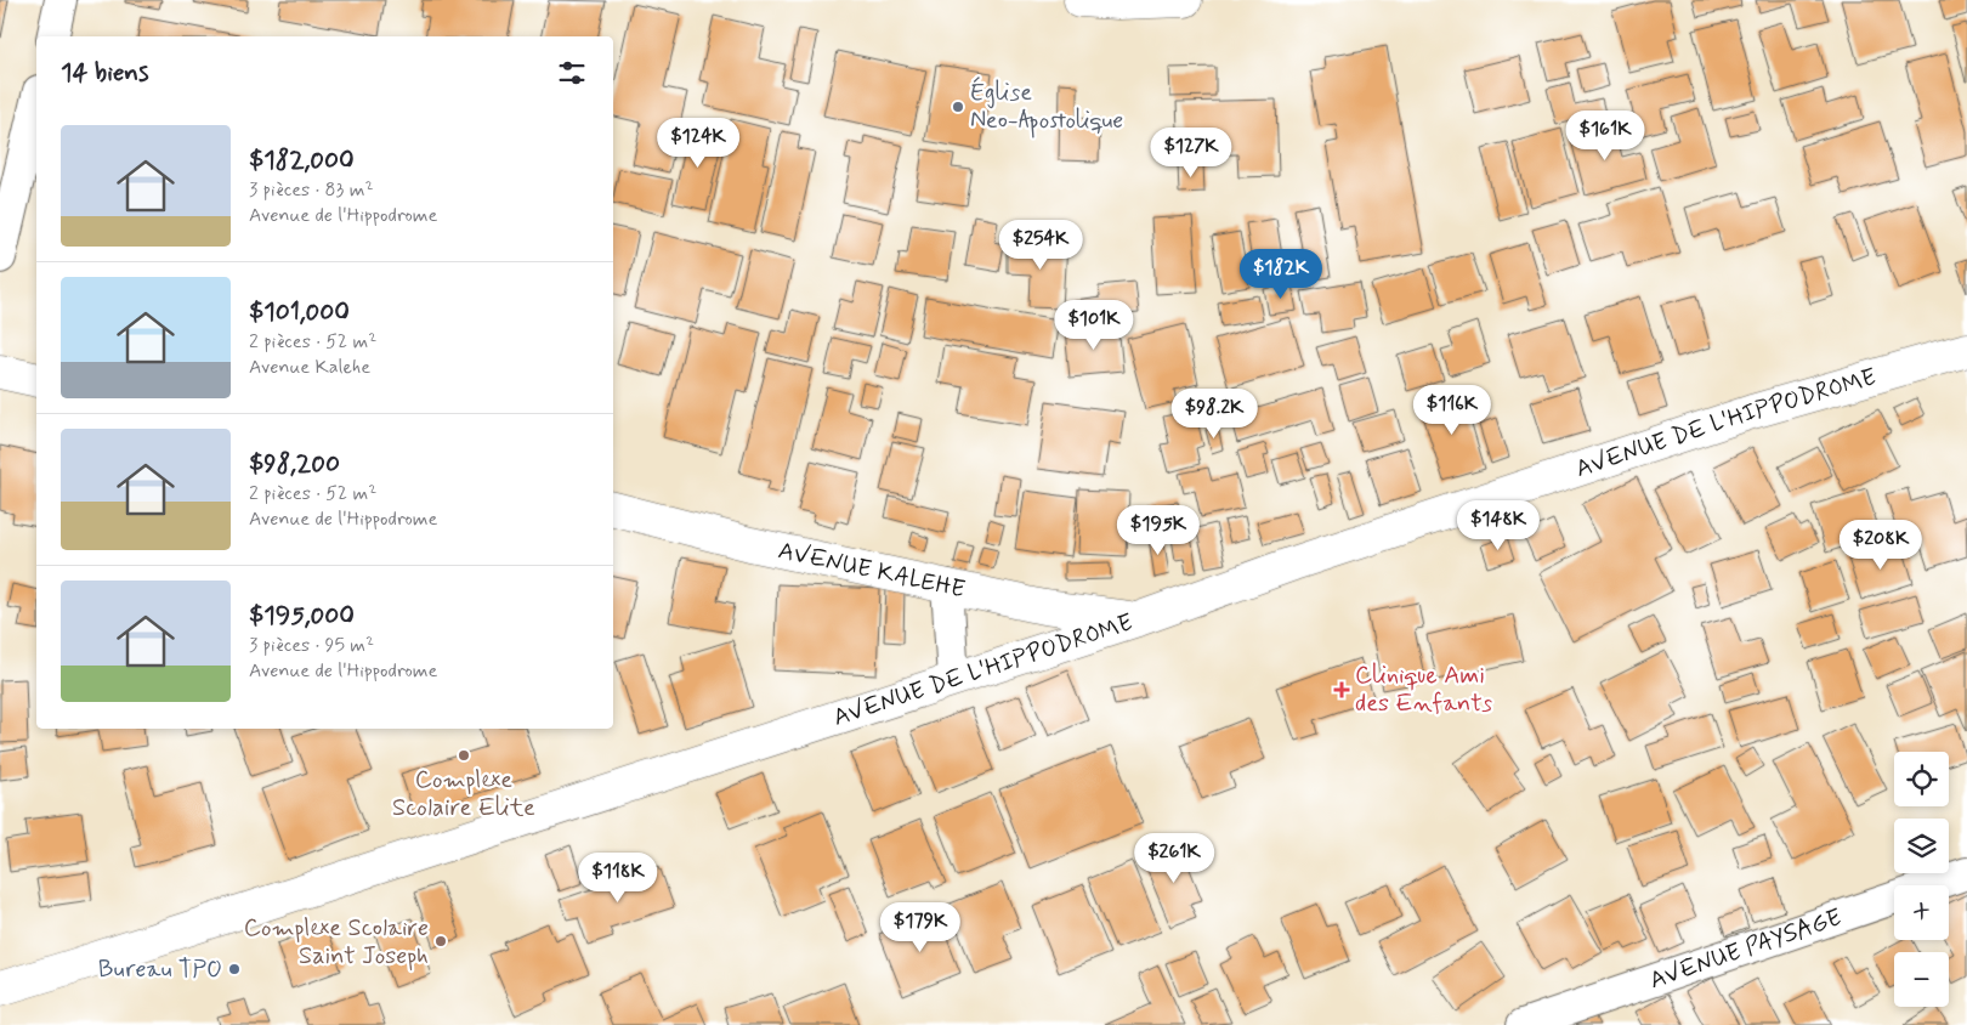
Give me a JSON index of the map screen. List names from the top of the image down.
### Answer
{
  "streets": {
    "street": ["AVENUE DE L'HIPPODROME", "AVENUE KALEHE", "AVENUE PAYSAGE"]
  },
  "crossings": [
    ["AVENUE DE L'HIPPODROME", "AVENUE KALEHE"]
  ],
  "places": {
    "other": [
      "Église Neo-Apostolique",
      "Complexe Scolaire Elite",
      "Complexe Scolaire Saint Joseph",
      "Bureau TPO"
    ],
    "health": ["Clinique Ami des Enfants"]
  },
  "page": {
    "heading": "14 biens",
    "list": [
      {
        "name": "$182,000",
        "note": "3 pièces · 83 m² · Avenue de l'Hippodrome"
      },
      {
        "name": "$101,000",
        "note": "2 pièces · 52 m² · Avenue Kalehe"
      },
      {
        "name": "$98,200",
        "note": "2 pièces · 52 m² · Avenue de l'Hippodrome"
      },
      {
        "name": "$195,000",
        "note": "3 pièces · 95 m² · Avenue de l'Hippodrome"
      }
    ],
    "price": [
      "$161K",
      "$124K",
      "$127K",
      "$254K",
      "$182K",
      "$101K",
      "$116K",
      "$98.2K",
      "$148K",
      "$195K",
      "$208K",
      "$261K",
      "$118K",
      "$179K"
    ],
    "map_buttons": ["+", "−"]
  }
}
